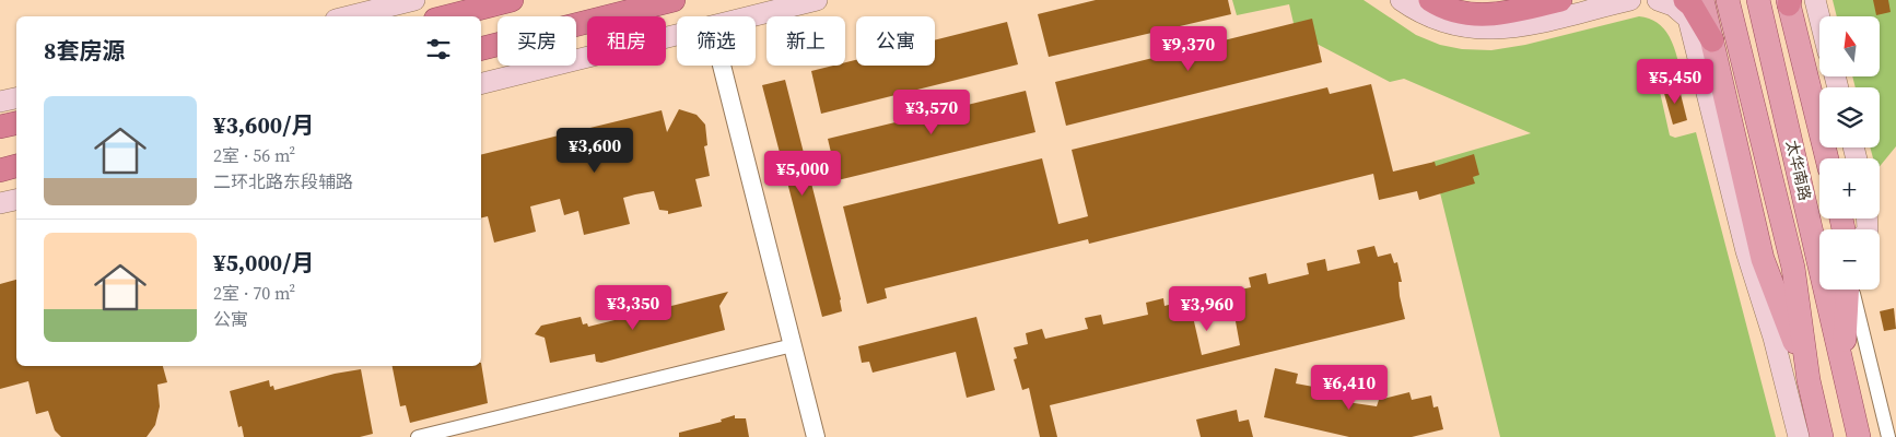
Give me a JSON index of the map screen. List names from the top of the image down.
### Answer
{
  "streets": {
    "main road": ["太华南路"]
  },
  "north": "top",
  "page": {
    "map_buttons": ["+", "−"],
    "chip": [
      "买房",
      "租房",
      "筛选",
      "新上",
      "公寓"
    ],
    "heading": "8套房源",
    "price": [
      "¥9,370",
      "¥5,450",
      "¥3,570",
      "¥3,600",
      "¥5,000",
      "¥3,350",
      "¥3,960",
      "¥6,410"
    ],
    "list": [
      {
        "name": "¥3,600/月",
        "note": "2室 · 56 m² · 二环北路东段辅路"
      },
      {
        "name": "¥5,000/月",
        "note": "2室 · 70 m² · 公寓"
      }
    ]
  }
}
